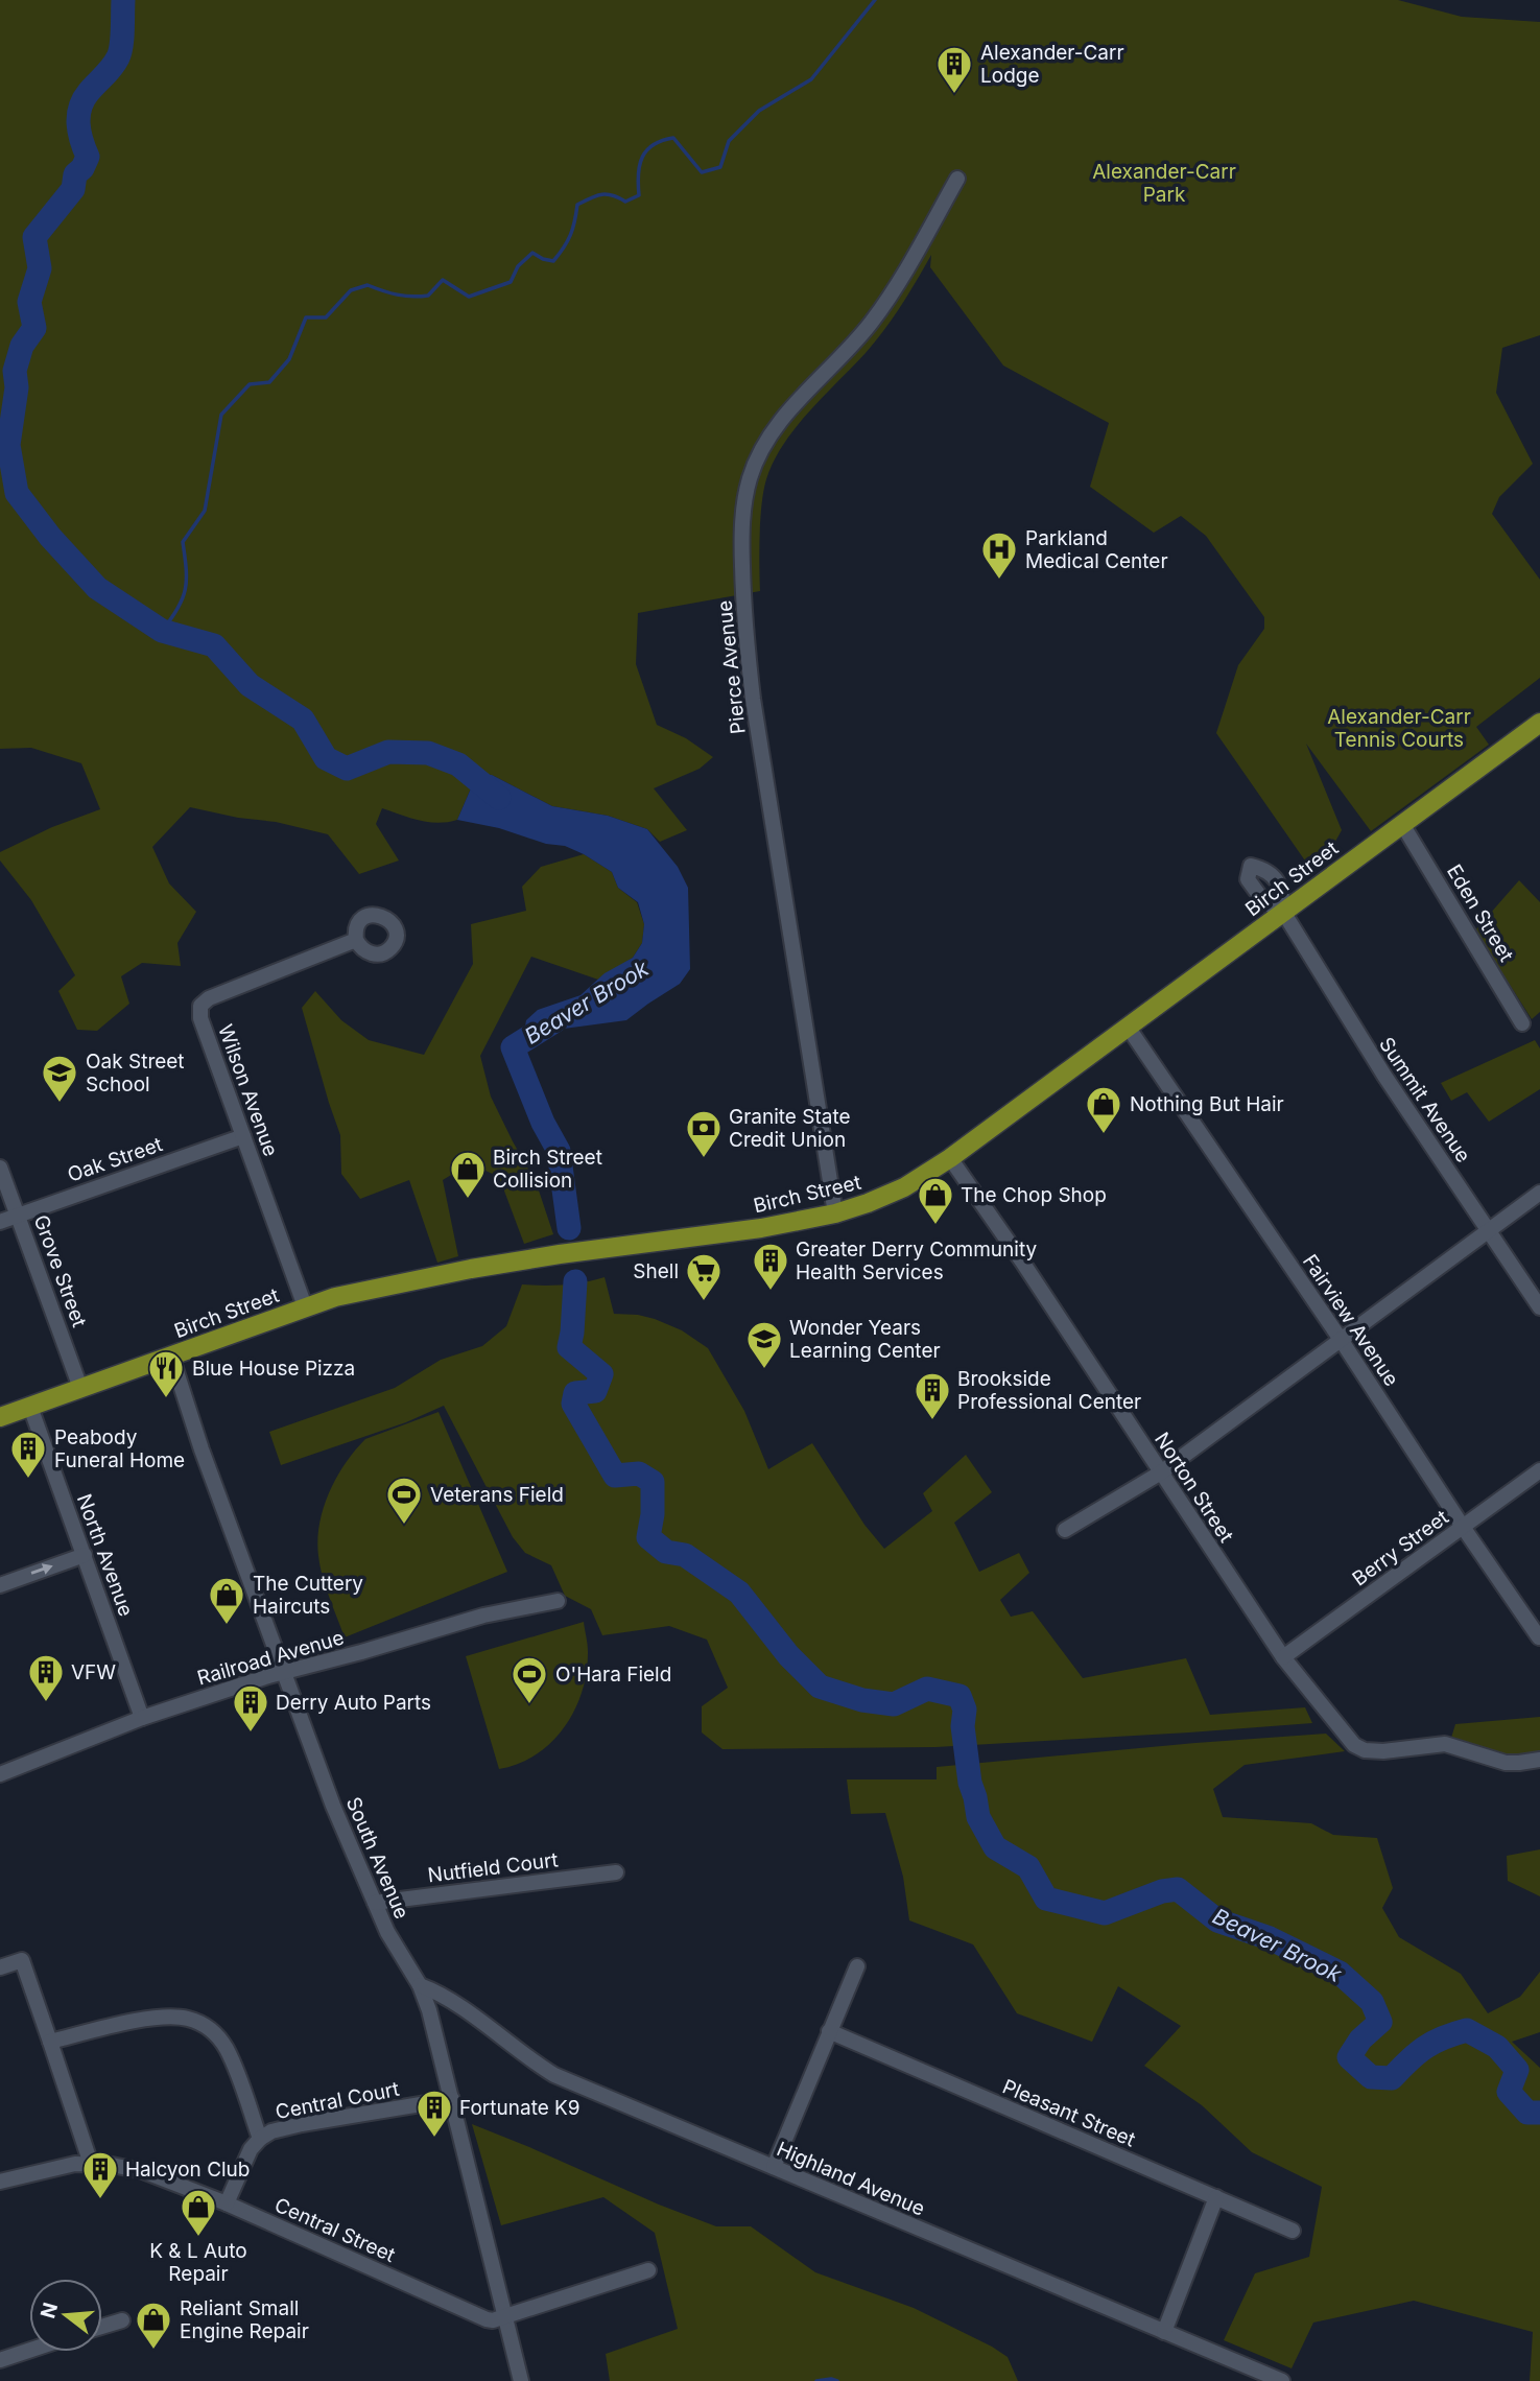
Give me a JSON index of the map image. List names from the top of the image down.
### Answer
{
  "streets": {
    "main road": ["Birch Street"],
    "street": [
      "Pierce Avenue",
      "Eden Street",
      "Wilson Avenue",
      "Summit Avenue",
      "Oak Street",
      "Grove Street",
      "Fairview Avenue",
      "Norton Street",
      "Berry Street",
      "North Avenue",
      "Railroad Avenue",
      "South Avenue",
      "Nutfield Court",
      "Central Court",
      "Pleasant Street",
      "Highland Avenue",
      "Central Street"
    ]
  },
  "crossings": [
    ["Pierce Avenue", "Birch Street"],
    ["Birch Street", "Eden Street"],
    ["Birch Street", "Wilson Avenue"],
    ["Birch Street", "Summit Avenue"],
    ["Birch Street", "Grove Street"],
    ["Birch Street", "Fairview Avenue"],
    ["Birch Street", "Norton Street"],
    ["Birch Street", "North Avenue"],
    ["Birch Street", "South Avenue"],
    ["Wilson Avenue", "Oak Street"],
    ["Oak Street", "Grove Street"],
    ["Fairview Avenue", "Berry Street"],
    ["Norton Street", "Berry Street"],
    ["North Avenue", "Railroad Avenue"],
    ["Railroad Avenue", "South Avenue"],
    ["South Avenue", "Nutfield Court"],
    ["South Avenue", "Central Court"],
    ["South Avenue", "Highland Avenue"],
    ["South Avenue", "Central Street"],
    ["Central Court", "Central Street"]
  ],
  "water": ["Beaver Brook"],
  "parks": ["Alexander-Carr Park", "Alexander-Carr Tennis Courts"],
  "places": {
    "building": [
      "Alexander-Carr Lodge",
      "Greater Derry Community Health Services",
      "Brookside Professional Center",
      "Peabody Funeral Home",
      "VFW",
      "Derry Auto Parts",
      "Fortunate K9",
      "Halcyon Club"
    ],
    "hospital": ["Parkland Medical Center"],
    "school or university": ["Oak Street School", "Wonder Years Learning Center"],
    "shop": [
      "Nothing But Hair",
      "Birch Street Collision",
      "The Chop Shop",
      "The Cuttery Haircuts",
      "K & L Auto Repair",
      "Reliant Small Engine Repair"
    ],
    "bank": ["Granite State Credit Union"],
    "supermarket": ["Shell"],
    "restaurant": ["Blue House Pizza"],
    "sports": ["Veterans Field", "O'Hara Field"]
  },
  "north": "left"
}
